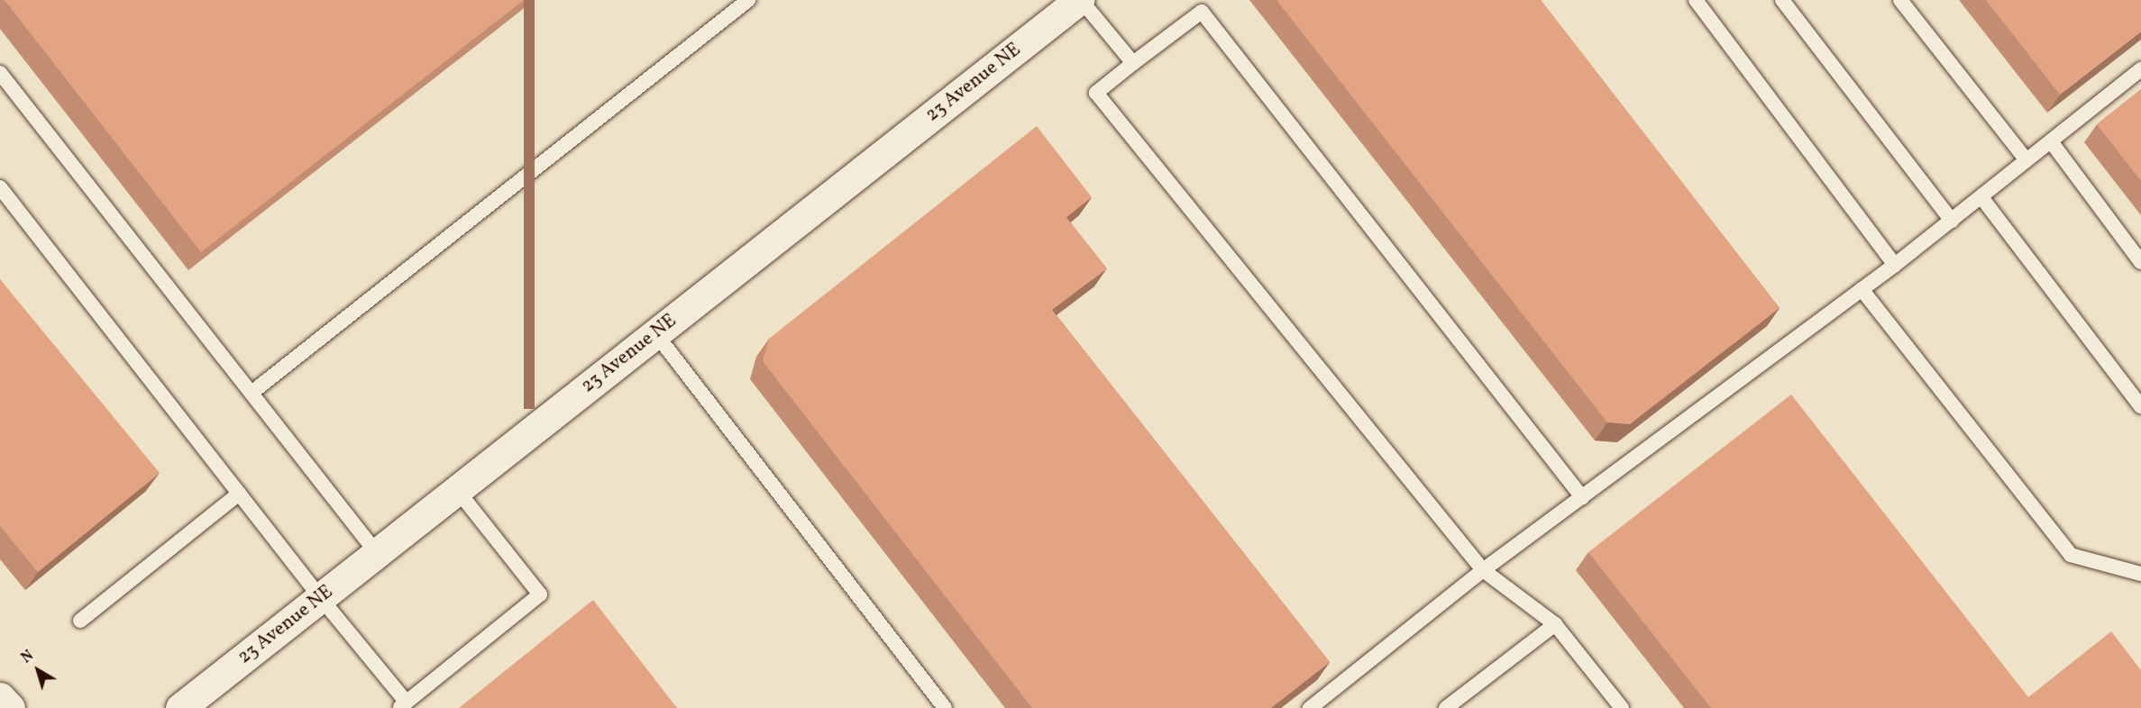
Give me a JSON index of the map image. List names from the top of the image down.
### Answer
{
  "streets": {
    "street": ["23 Avenue NE"]
  },
  "north": "top left"
}
